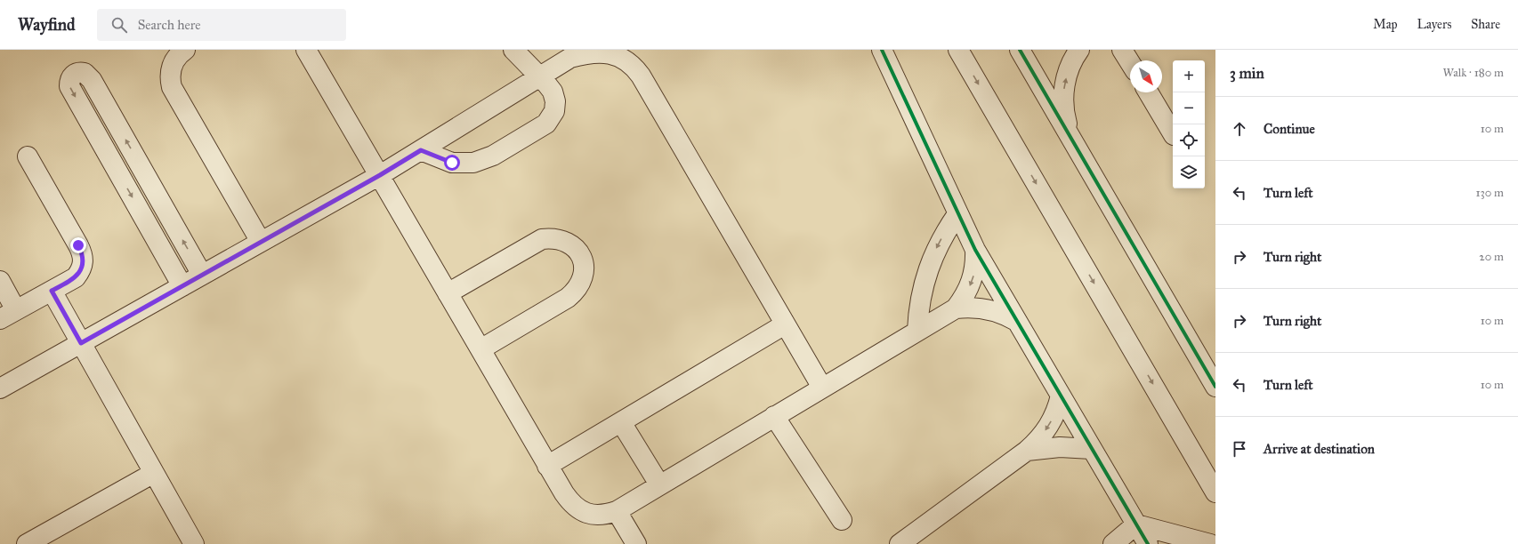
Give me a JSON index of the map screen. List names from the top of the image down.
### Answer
{
  "north": "bottom right",
  "page": {
    "header": "Wayfind",
    "search": "Search here",
    "nav": ["Map", "Layers", "Share"],
    "heading": ["3 min", "Walk · 180 m"],
    "map_buttons": ["+", "−"],
    "list": [
      ["Continue", "10 m"],
      ["Turn left", "130 m"],
      ["Turn right", "20 m"],
      ["Turn right", "10 m"],
      ["Turn left", "10 m"],
      "Arrive at destination"
    ]
  }
}
